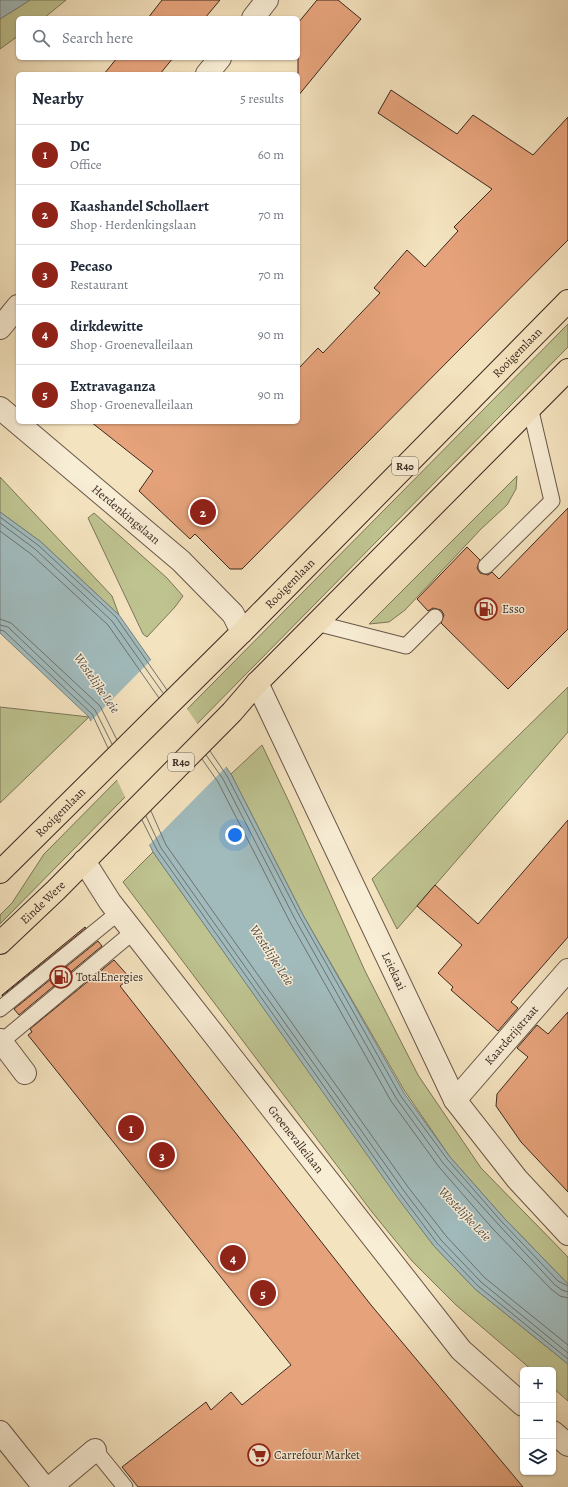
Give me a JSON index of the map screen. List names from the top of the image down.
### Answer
{
  "streets": {
    "main road": ["Rooigemlaan", "R40", "Einde Were"],
    "street": [
      "Herdenkingslaan",
      "Leiekaai",
      "Kaarderijstraat",
      "Groenevalleilaan"
    ]
  },
  "crossings": [
    ["Rooigemlaan", "Herdenkingslaan"],
    ["R40", "Einde Were"],
    ["R40", "Leiekaai"],
    ["R40", "Groenevalleilaan"],
    ["Einde Were", "Groenevalleilaan"],
    ["Leiekaai", "Kaarderijstraat"]
  ],
  "water": ["Westelijke Leie"],
  "places": {
    "fuel station": ["Esso", "TotalEnergies"],
    "supermarket": ["Carrefour Market"]
  },
  "page": {
    "search": "Search here",
    "heading": ["Nearby", "5 results"],
    "list": [
      {
        "mark": "1",
        "name": "DC",
        "note": "Office",
        "value": "60 m"
      },
      {
        "mark": "2",
        "name": "Kaashandel Schollaert",
        "note": "Shop · Herdenkingslaan",
        "value": "70 m"
      },
      {
        "mark": "3",
        "name": "Pecaso",
        "note": "Restaurant",
        "value": "70 m"
      },
      {
        "mark": "4",
        "name": "dirkdewitte",
        "note": "Shop · Groenevalleilaan",
        "value": "90 m"
      },
      {
        "mark": "5",
        "name": "Extravaganza",
        "note": "Shop · Groenevalleilaan",
        "value": "90 m"
      }
    ],
    "pins": [
      "2",
      "1",
      "3",
      "4",
      "5"
    ],
    "map_buttons": ["+", "−"]
  }
}
